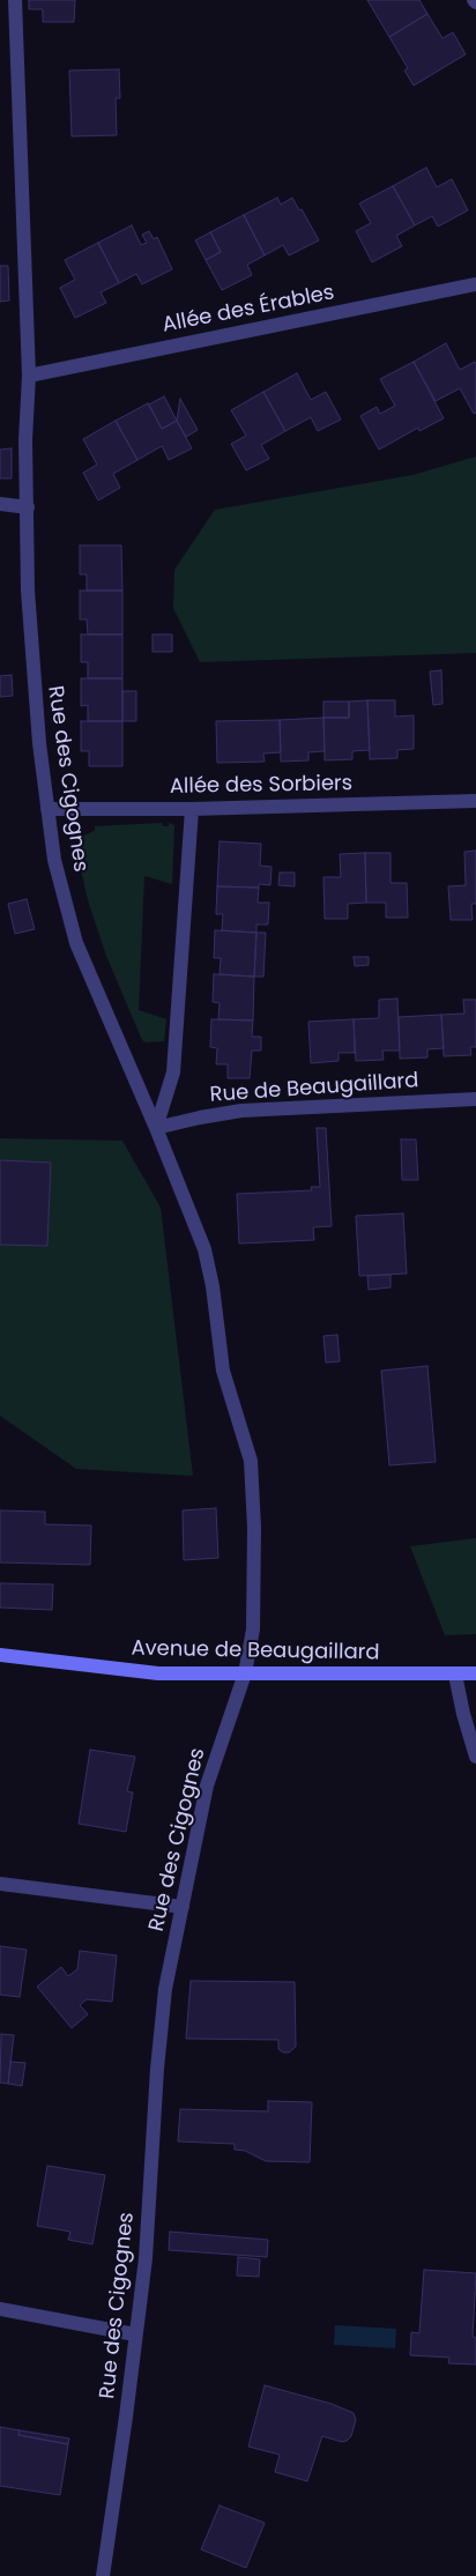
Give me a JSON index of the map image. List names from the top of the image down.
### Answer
{
  "streets": {
    "main road": ["Avenue de Beaugaillard"],
    "street": [
      "Allée des Érables",
      "Rue des Cigognes",
      "Allée des Sorbiers",
      "Rue de Beaugaillard"
    ]
  },
  "crossings": [
    ["Allée des Érables", "Rue des Cigognes"],
    ["Rue des Cigognes", "Allée des Sorbiers"],
    ["Rue des Cigognes", "Rue de Beaugaillard"],
    ["Rue des Cigognes", "Avenue de Beaugaillard"]
  ]
}
